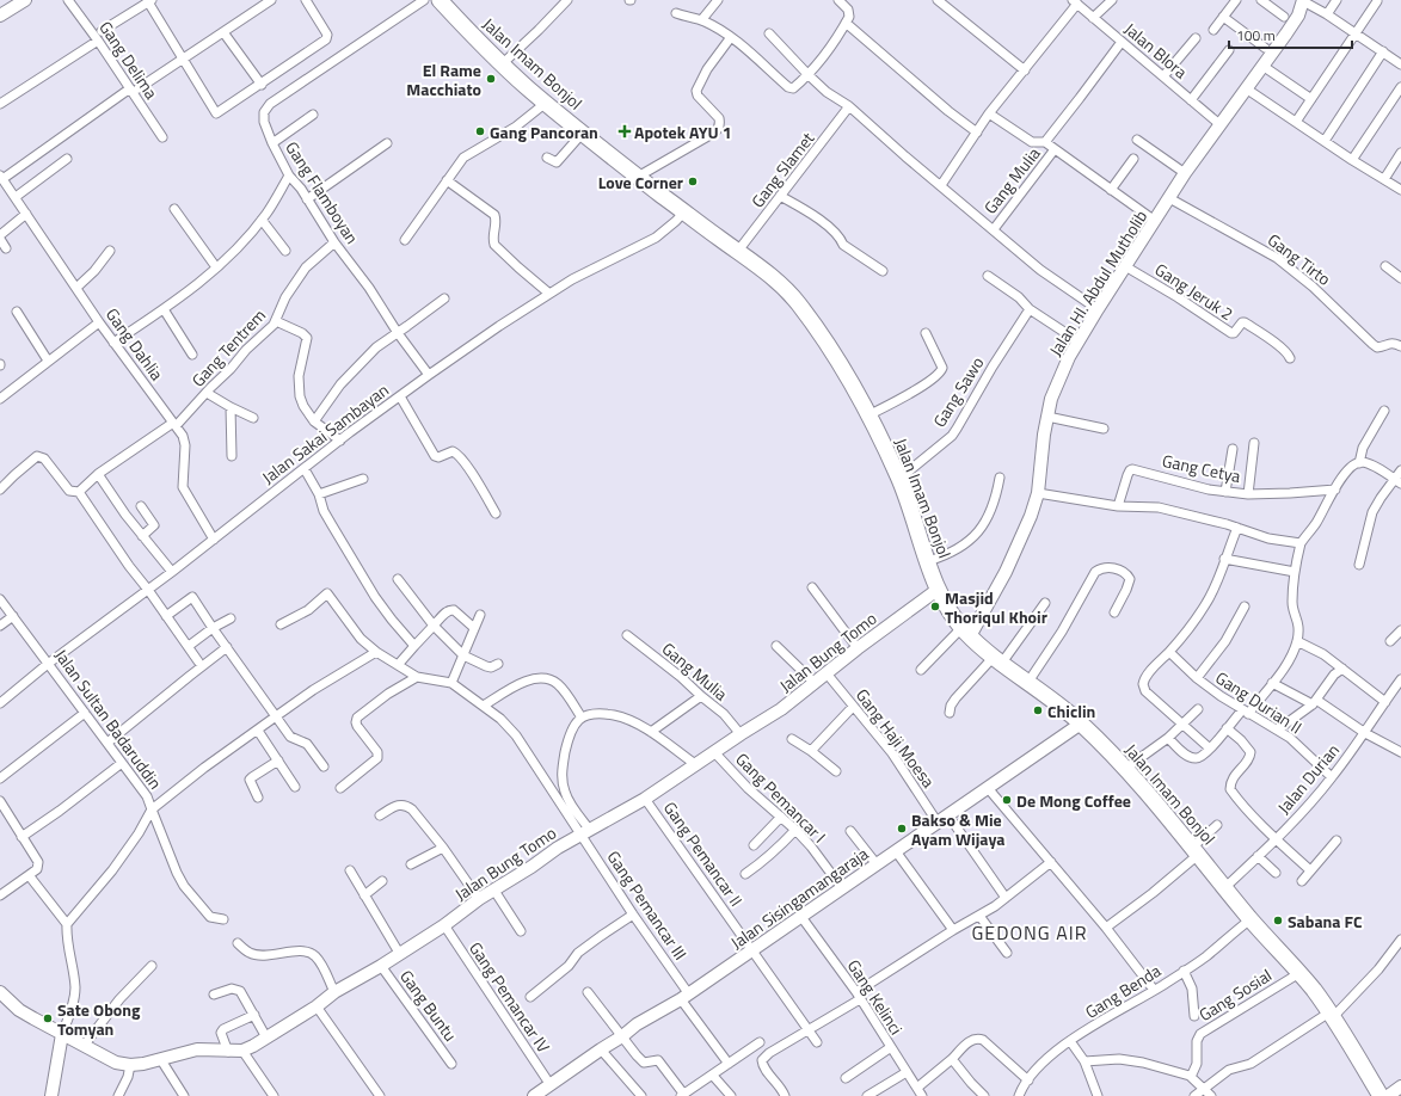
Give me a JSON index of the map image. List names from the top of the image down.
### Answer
{
  "streets": {
    "highway": ["Jalan Imam Bonjol"],
    "street": [
      "Jalan Blora",
      "Gang Delima",
      "Gang Slamet",
      "Gang Mulia",
      "Gang Flamboyan",
      "Gang Tirto",
      "Jalan HI. Abdul Mutholib",
      "Gang Jeruk 2",
      "Gang Dahlia",
      "Gang Tentrem",
      "Gang Sawo",
      "Jalan Sakai Sambayan",
      "Gang Cetya",
      "Jalan Bung Tomo",
      "Gang Durian II",
      "Jalan Sultan Badaruddin",
      "Gang Haji Moesa",
      "Jalan Durian",
      "Gang Pemancar I",
      "Gang Pemancar II",
      "Jalan Sisingamangaraja",
      "Gang Pemancar III",
      "Gang Benda",
      "Gang Sosial",
      "Gang Pemancar IV",
      "Gang Kelinci",
      "Gang Buntu"
    ]
  },
  "crossings": [
    ["Jalan Blora", "Jalan HI. Abdul Mutholib"],
    ["Jalan Imam Bonjol", "Gang Slamet"],
    ["Jalan Imam Bonjol", "Jalan HI. Abdul Mutholib"],
    ["Jalan Imam Bonjol", "Gang Sawo"],
    ["Jalan Imam Bonjol", "Jalan Sakai Sambayan"],
    ["Jalan Imam Bonjol", "Jalan Bung Tomo"],
    ["Jalan Imam Bonjol", "Jalan Durian"],
    ["Jalan Imam Bonjol", "Jalan Sisingamangaraja"],
    ["Jalan Imam Bonjol", "Gang Benda"],
    ["Jalan Imam Bonjol", "Gang Sosial"],
    ["Gang Mulia", "Jalan Bung Tomo"],
    ["Gang Flamboyan", "Gang Tentrem"],
    ["Gang Flamboyan", "Jalan Sakai Sambayan"],
    ["Gang Tirto", "Jalan HI. Abdul Mutholib"],
    ["Jalan HI. Abdul Mutholib", "Gang Jeruk 2"],
    ["Gang Dahlia", "Gang Tentrem"],
    ["Gang Dahlia", "Jalan Sakai Sambayan"],
    ["Jalan Sakai Sambayan", "Jalan Sultan Badaruddin"],
    ["Jalan Bung Tomo", "Gang Haji Moesa"],
    ["Jalan Bung Tomo", "Gang Pemancar I"],
    ["Jalan Bung Tomo", "Gang Pemancar II"],
    ["Jalan Bung Tomo", "Gang Pemancar III"],
    ["Jalan Bung Tomo", "Gang Pemancar IV"],
    ["Jalan Bung Tomo", "Gang Buntu"],
    ["Gang Durian II", "Jalan Durian"],
    ["Gang Haji Moesa", "Jalan Sisingamangaraja"],
    ["Gang Pemancar I", "Jalan Sisingamangaraja"],
    ["Gang Pemancar II", "Jalan Sisingamangaraja"],
    ["Jalan Sisingamangaraja", "Gang Pemancar III"],
    ["Jalan Sisingamangaraja", "Gang Pemancar IV"],
    ["Jalan Sisingamangaraja", "Gang Kelinci"]
  ],
  "districts": ["GEDONG AIR"],
  "places": {
    "other": [
      "El Rame Macchiato",
      "Gang Pancoran",
      "Love Corner",
      "Masjid Thoriqul Khoir",
      "Chiclin",
      "De Mong Coffee",
      "Bakso & Mie Ayam Wijaya",
      "Sabana FC",
      "Sate Obong Tomyan"
    ],
    "health": ["Apotek AYU 1"]
  },
  "scale_bar": "100 m"
}
